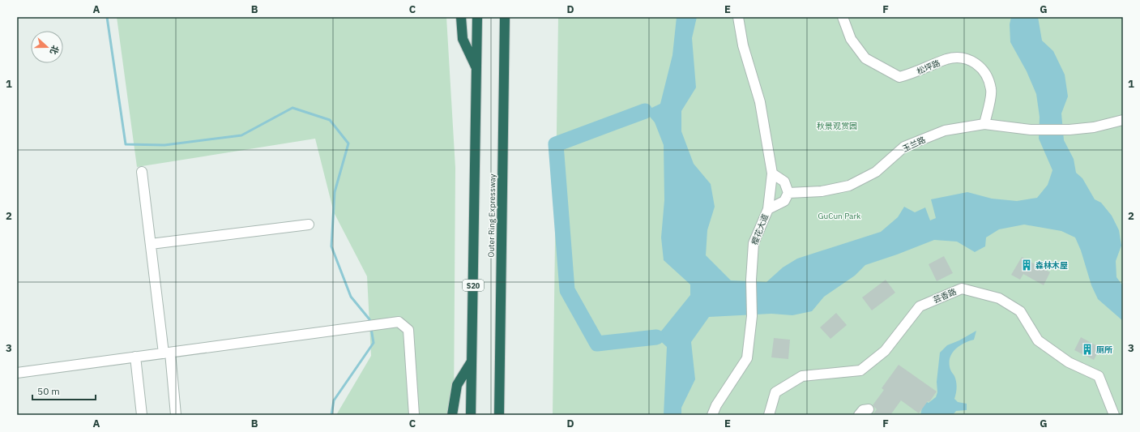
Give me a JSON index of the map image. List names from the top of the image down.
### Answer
{
  "streets": {
    "highway": ["Outer Ring Expressway", "S20"],
    "street": [
      "松坪路",
      "玉兰路",
      "樱花大道",
      "芸香路"
    ]
  },
  "crossings": [
    ["松坪路", "玉兰路"],
    ["玉兰路", "樱花大道"]
  ],
  "parks": ["秋景观赏园", "GuCun Park"],
  "places": {
    "building": ["森林木屋", "厕所"]
  },
  "scale_bar": "50 m",
  "north": "right",
  "grid": {
    "columns": [
      "A",
      "B",
      "C",
      "D",
      "E",
      "F",
      "G"
    ],
    "rows": ["1", "2", "3"]
  }
}
